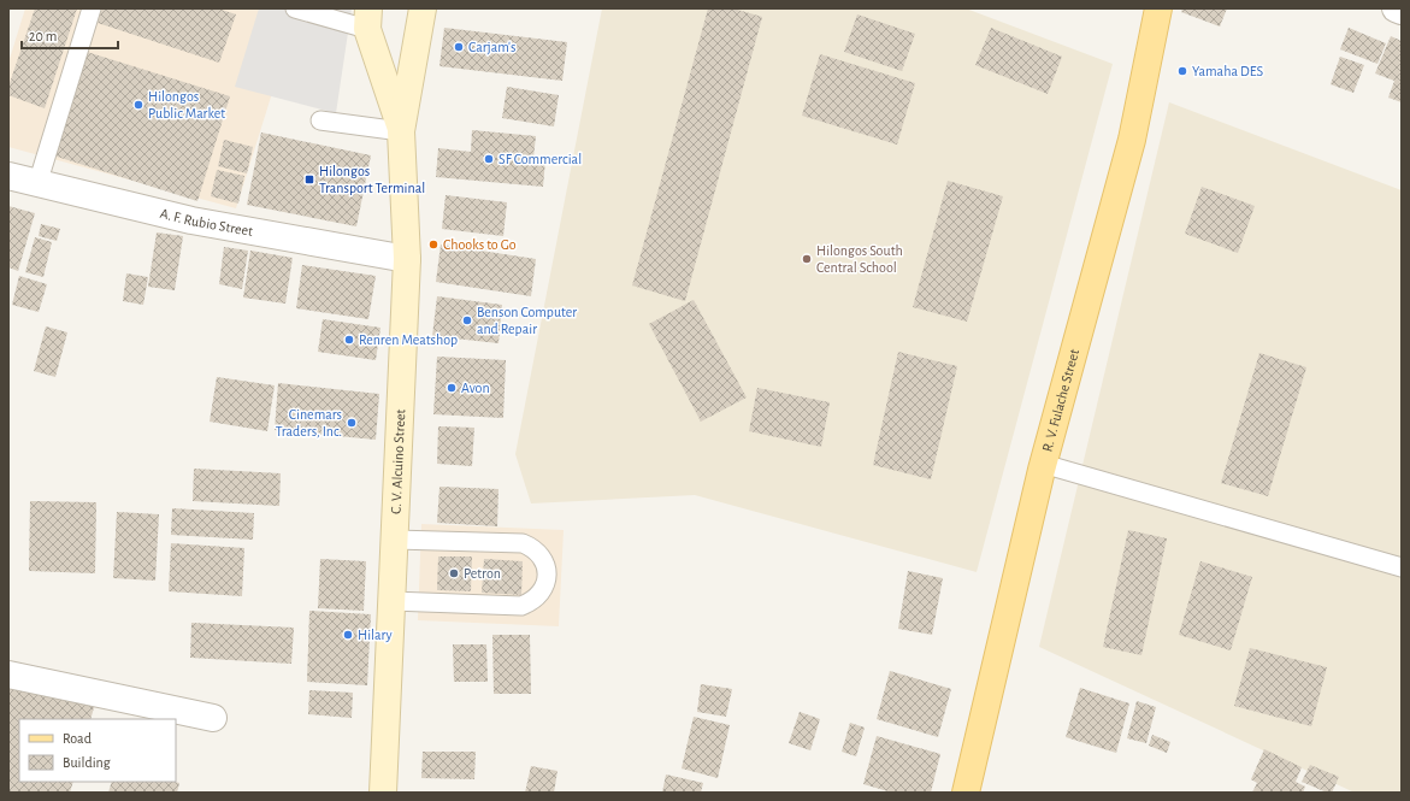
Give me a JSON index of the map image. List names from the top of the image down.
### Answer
{
  "streets": {
    "main road": ["R. V. Fulache Street"],
    "street": ["A. F. Rubio Street", "C. V. Alcuino Street"]
  },
  "crossings": [
    ["A. F. Rubio Street", "C. V. Alcuino Street"]
  ],
  "places": {
    "other": [
      "Carjam's",
      "Yamaha DES",
      "Hilongos Public Market",
      "SF Commercial",
      "Chooks to Go",
      "Hilongos South Central School",
      "Benson Computer and Repair",
      "Renren Meatshop",
      "Avon",
      "Cinemars Traders, Inc.",
      "Petron",
      "Hilary"
    ],
    "transit": ["Hilongos Transport Terminal"]
  },
  "legend": ["Road", "Building"],
  "scale_bar": "20 m"
}
